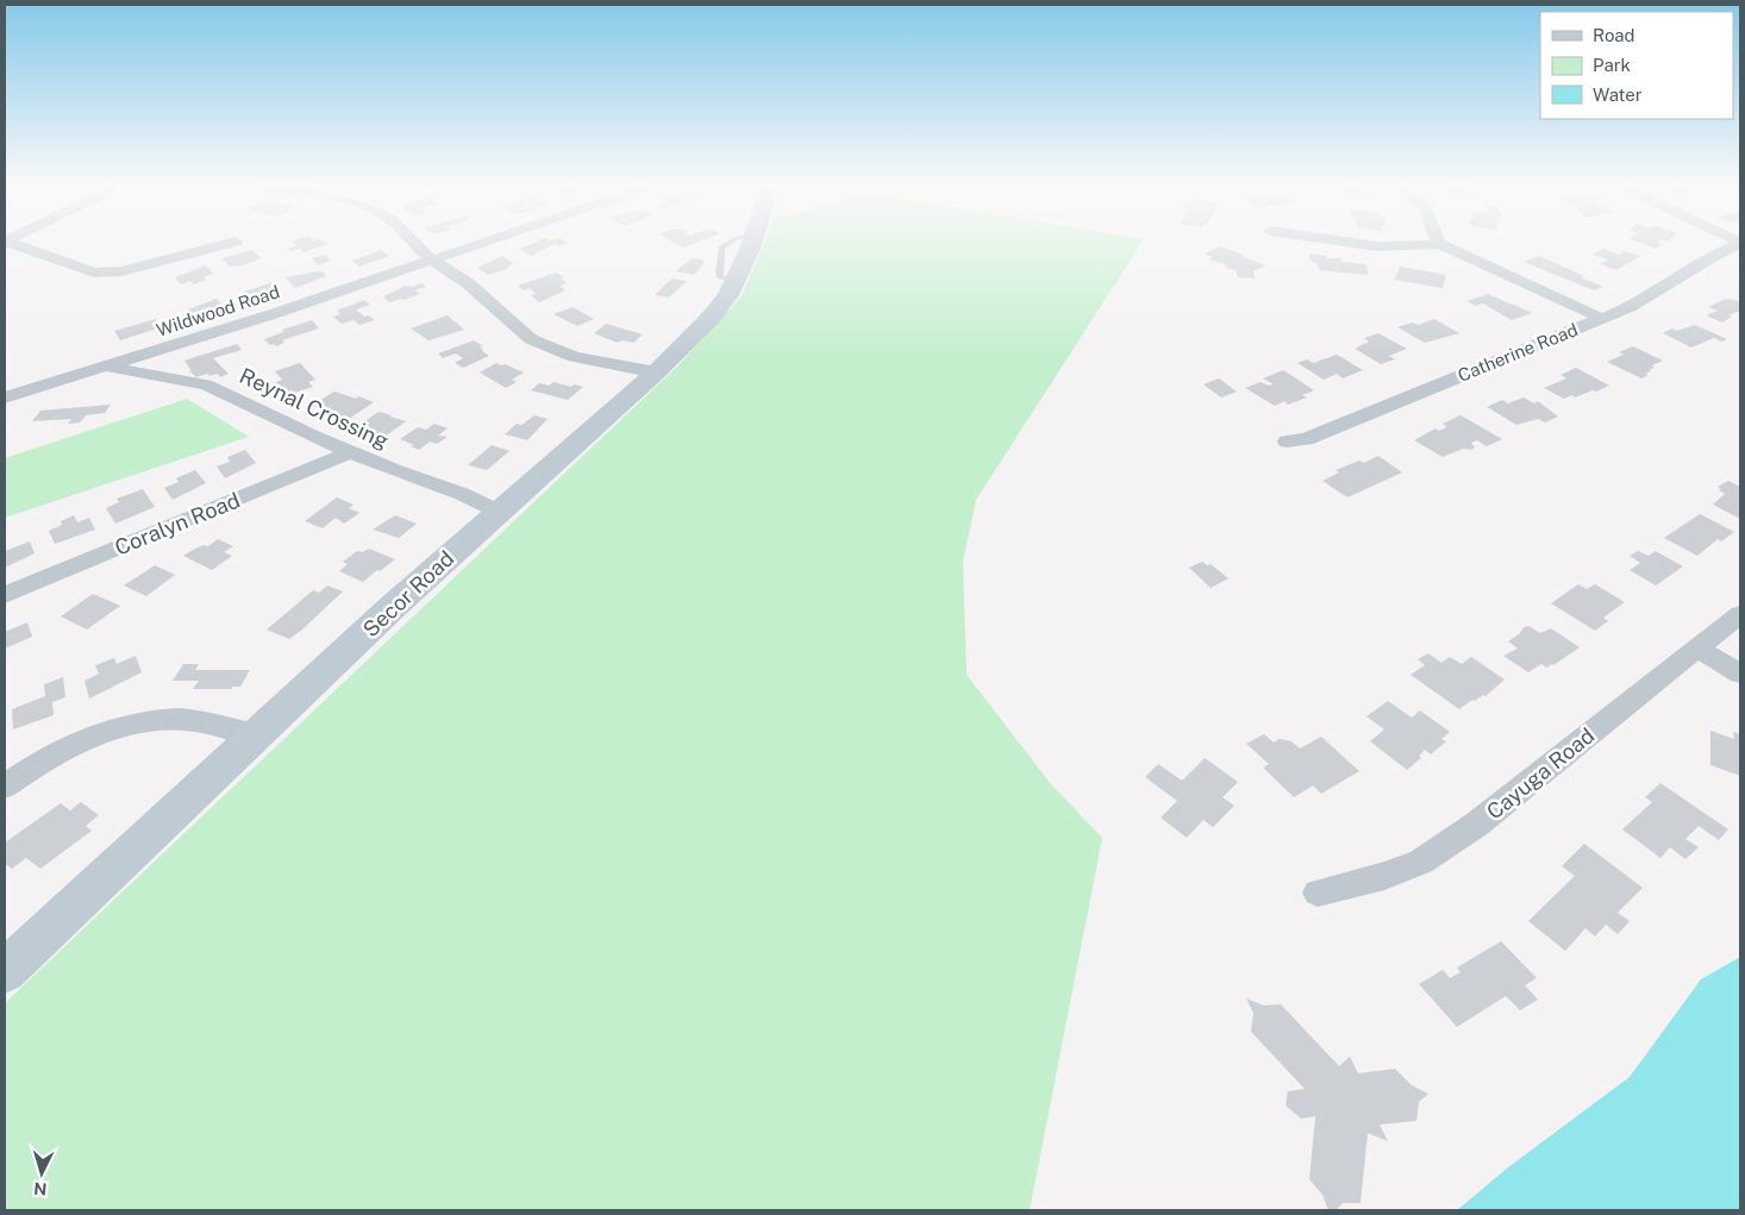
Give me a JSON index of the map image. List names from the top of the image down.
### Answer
{
  "streets": {
    "main road": ["Secor Road"],
    "street": [
      "Wildwood Road",
      "Catherine Road",
      "Reynal Crossing",
      "Coralyn Road",
      "Cayuga Road"
    ]
  },
  "crossings": [
    ["Wildwood Road", "Reynal Crossing"],
    ["Reynal Crossing", "Coralyn Road"],
    ["Reynal Crossing", "Secor Road"]
  ],
  "legend": ["Road", "Park", "Water"],
  "north": "bottom"
}
